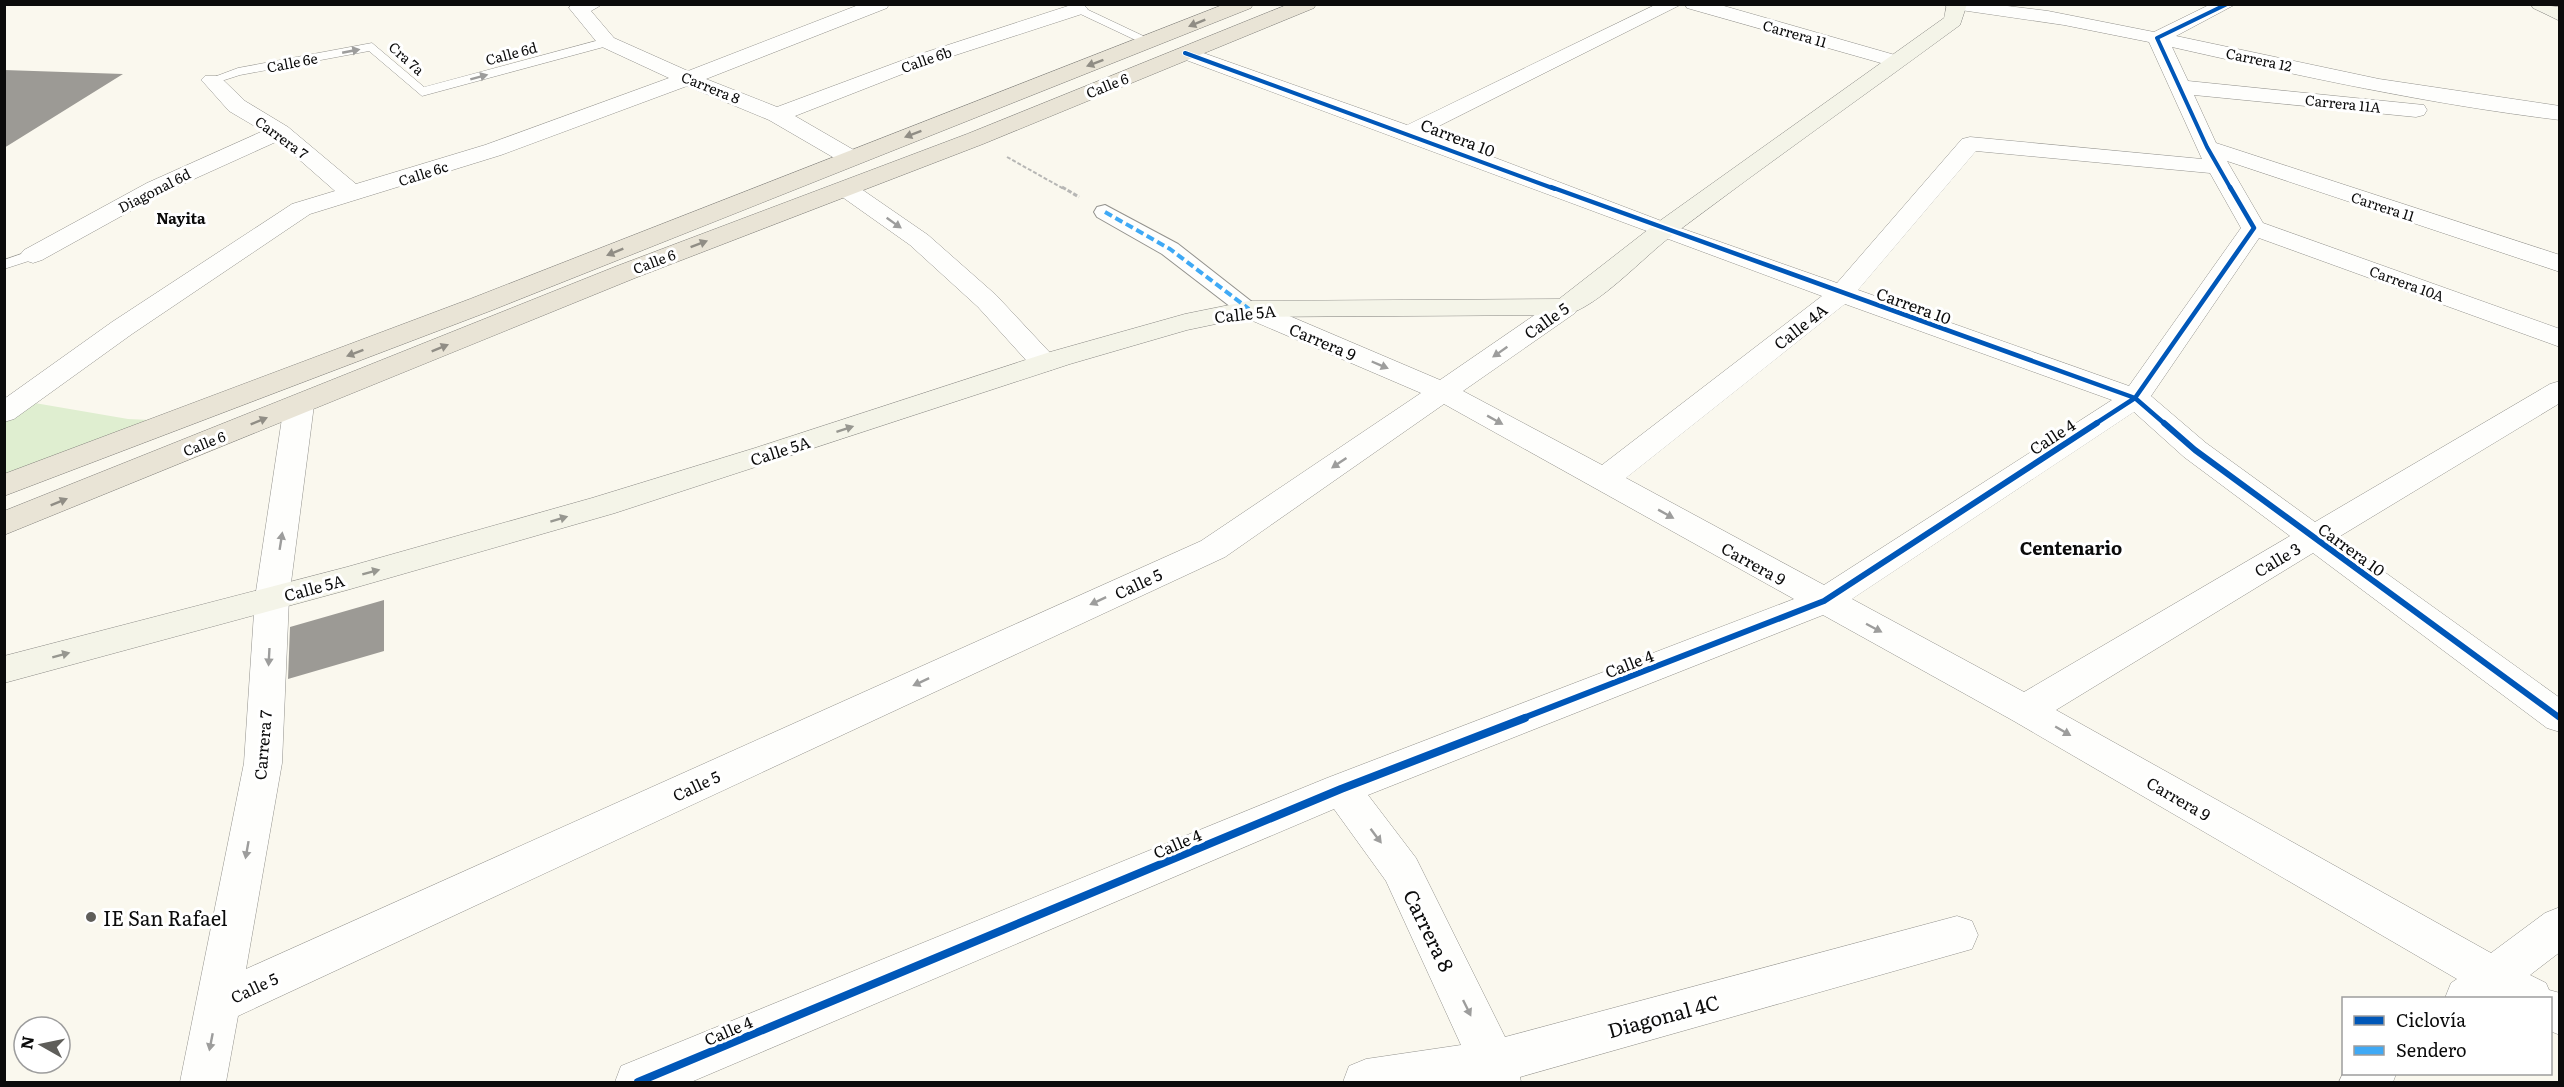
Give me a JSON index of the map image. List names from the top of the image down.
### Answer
{
  "streets": {
    "highway": ["Calle 6"],
    "main road": ["Calle 5A", "Calle 5"],
    "street": [
      "Carrera 11",
      "Calle 6b",
      "Carrera 12",
      "Carrera 8",
      "Carrera 11A",
      "Carrera 7",
      "Carrera 10",
      "Calle 6c",
      "Diagonal 6d",
      "Carrera 10A",
      "Calle 4A",
      "Carrera 9",
      "Calle 4",
      "Calle 3",
      "Diagonal 4C"
    ],
    "lane": ["Calle 6d", "Cra 7a", "Calle 6e"]
  },
  "crossings": [
    ["Carrera 11", "Calle 5"],
    ["Carrera 11", "Calle 4A"],
    ["Calle 6d", "Cra 7a"],
    ["Calle 6d", "Carrera 8"],
    ["Cra 7a", "Calle 6e"],
    ["Calle 6b", "Carrera 8"],
    ["Carrera 12", "Carrera 11A"],
    ["Carrera 12", "Calle 5"],
    ["Calle 6e", "Carrera 7"],
    ["Calle 6", "Carrera 8"],
    ["Calle 6", "Carrera 7"],
    ["Calle 6", "Carrera 10"],
    ["Carrera 8", "Calle 6c"],
    ["Carrera 8", "Calle 4"],
    ["Carrera 8", "Diagonal 4C"],
    ["Carrera 7", "Calle 6c"],
    ["Carrera 7", "Diagonal 6d"],
    ["Carrera 7", "Calle 5A"],
    ["Carrera 7", "Calle 5"],
    ["Carrera 10", "Calle 5"],
    ["Carrera 10", "Calle 4A"],
    ["Carrera 10", "Calle 4"],
    ["Carrera 10", "Calle 3"],
    ["Carrera 10A", "Calle 4"],
    ["Calle 5A", "Calle 5"],
    ["Calle 5A", "Carrera 9"],
    ["Calle 5", "Carrera 9"],
    ["Calle 4A", "Carrera 9"],
    ["Carrera 9", "Calle 4"],
    ["Carrera 9", "Calle 3"]
  ],
  "one_way": [
    "Calle 6d",
    "Calle 6e",
    "Carrera 8",
    "Calle 5A",
    "Calle 5",
    "Carrera 9"
  ],
  "districts": ["Nayita", "Centenario"],
  "places": ["IE San Rafael"],
  "legend": ["Ciclovía", "Sendero"],
  "north": "left"
}
